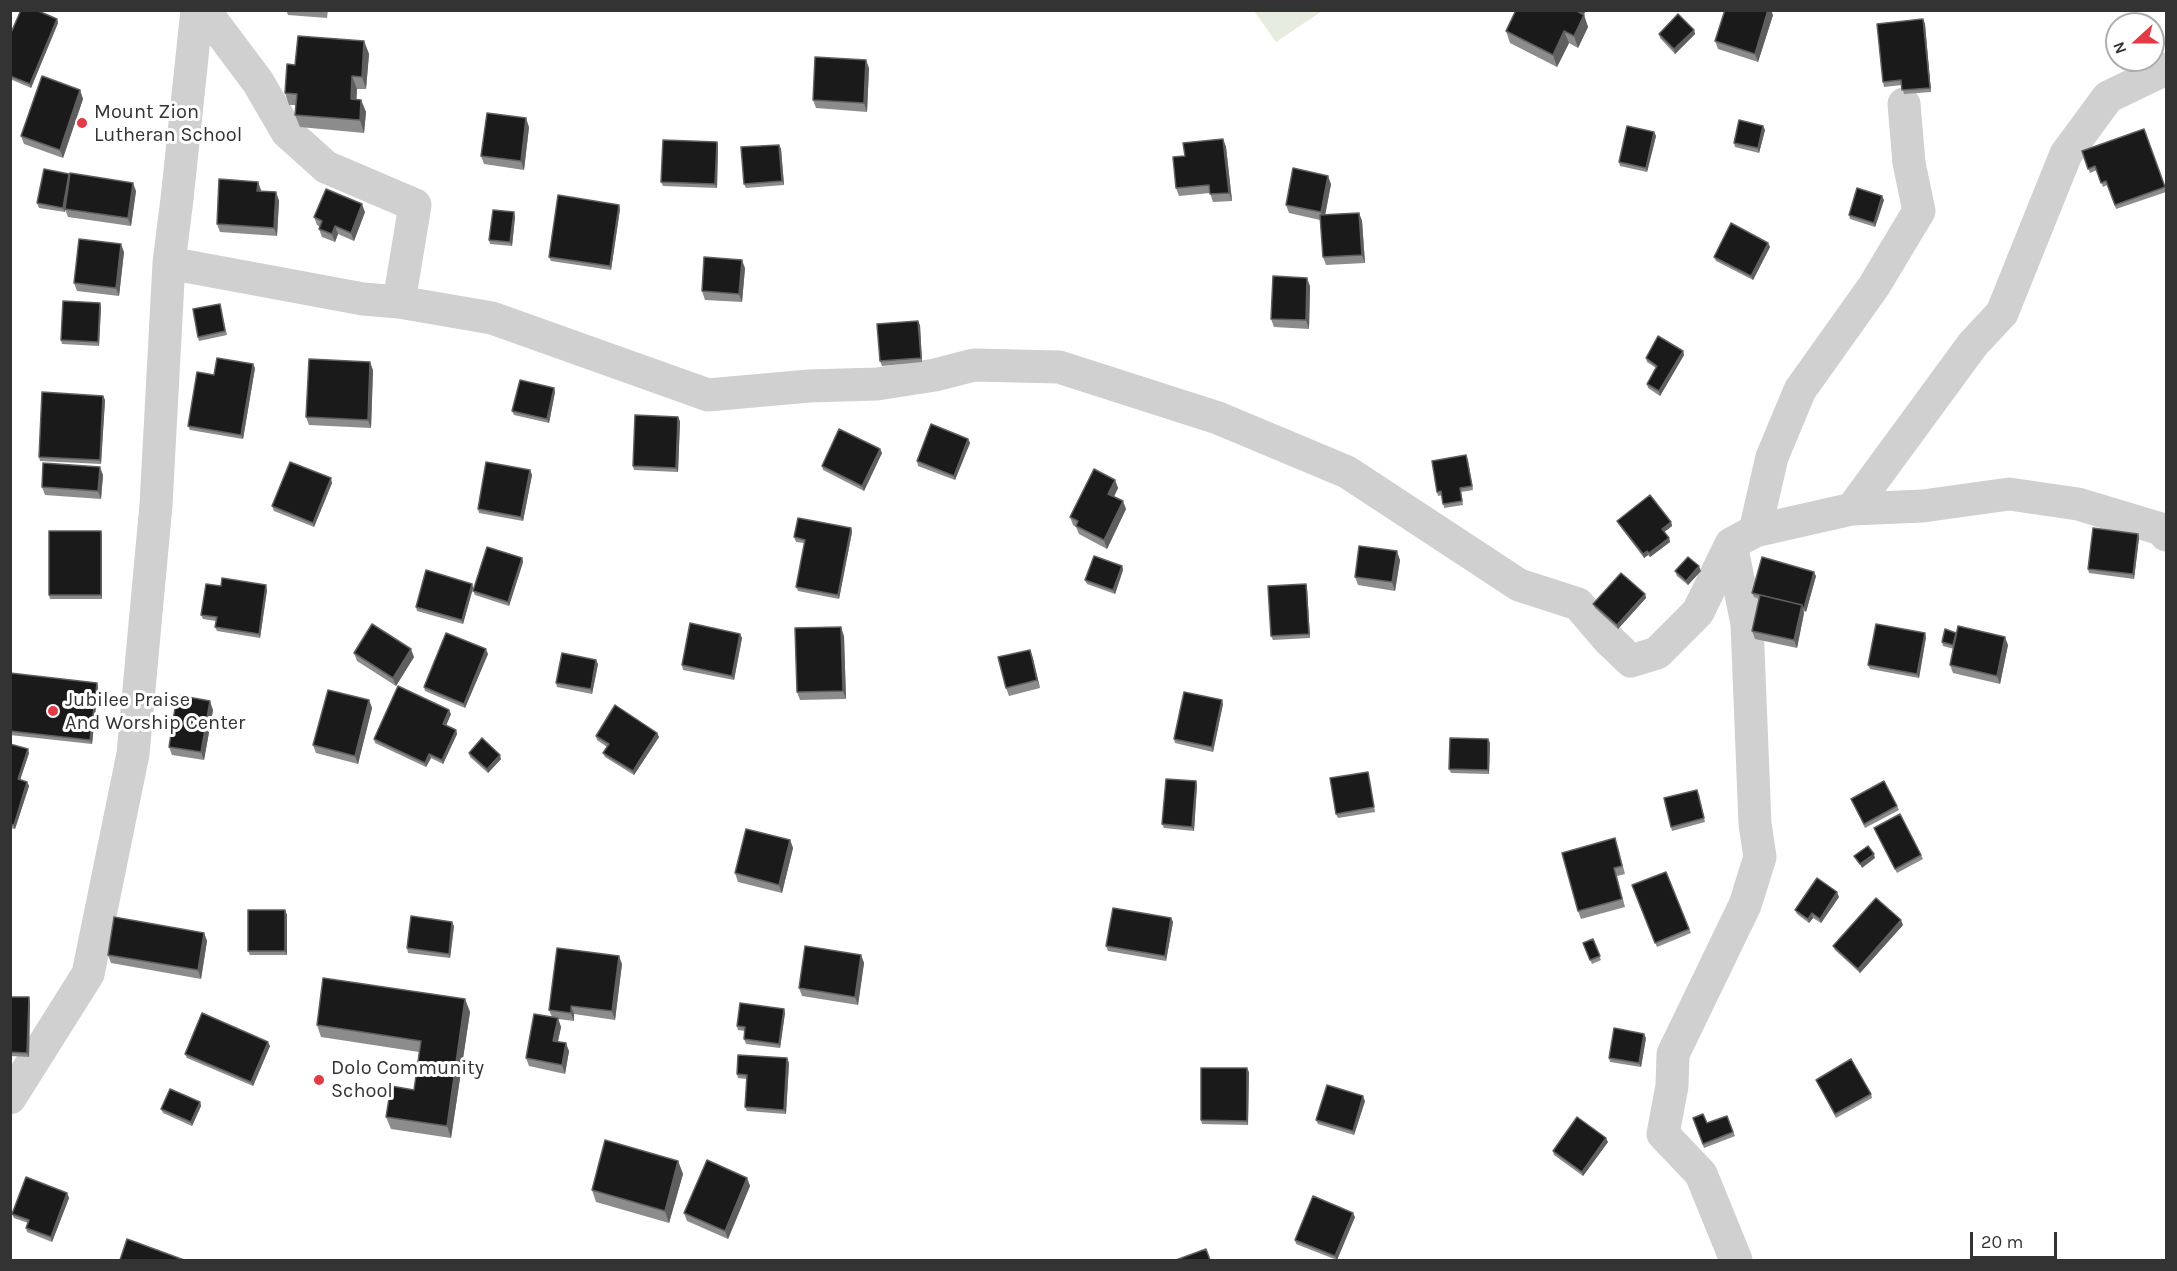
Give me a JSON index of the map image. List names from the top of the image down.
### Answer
{
  "places": ["Mount Zion Lutheran School", "Jubilee Praise And Worship Center", "Dolo Community School"],
  "scale_bar": "20 m",
  "north": "left"
}
